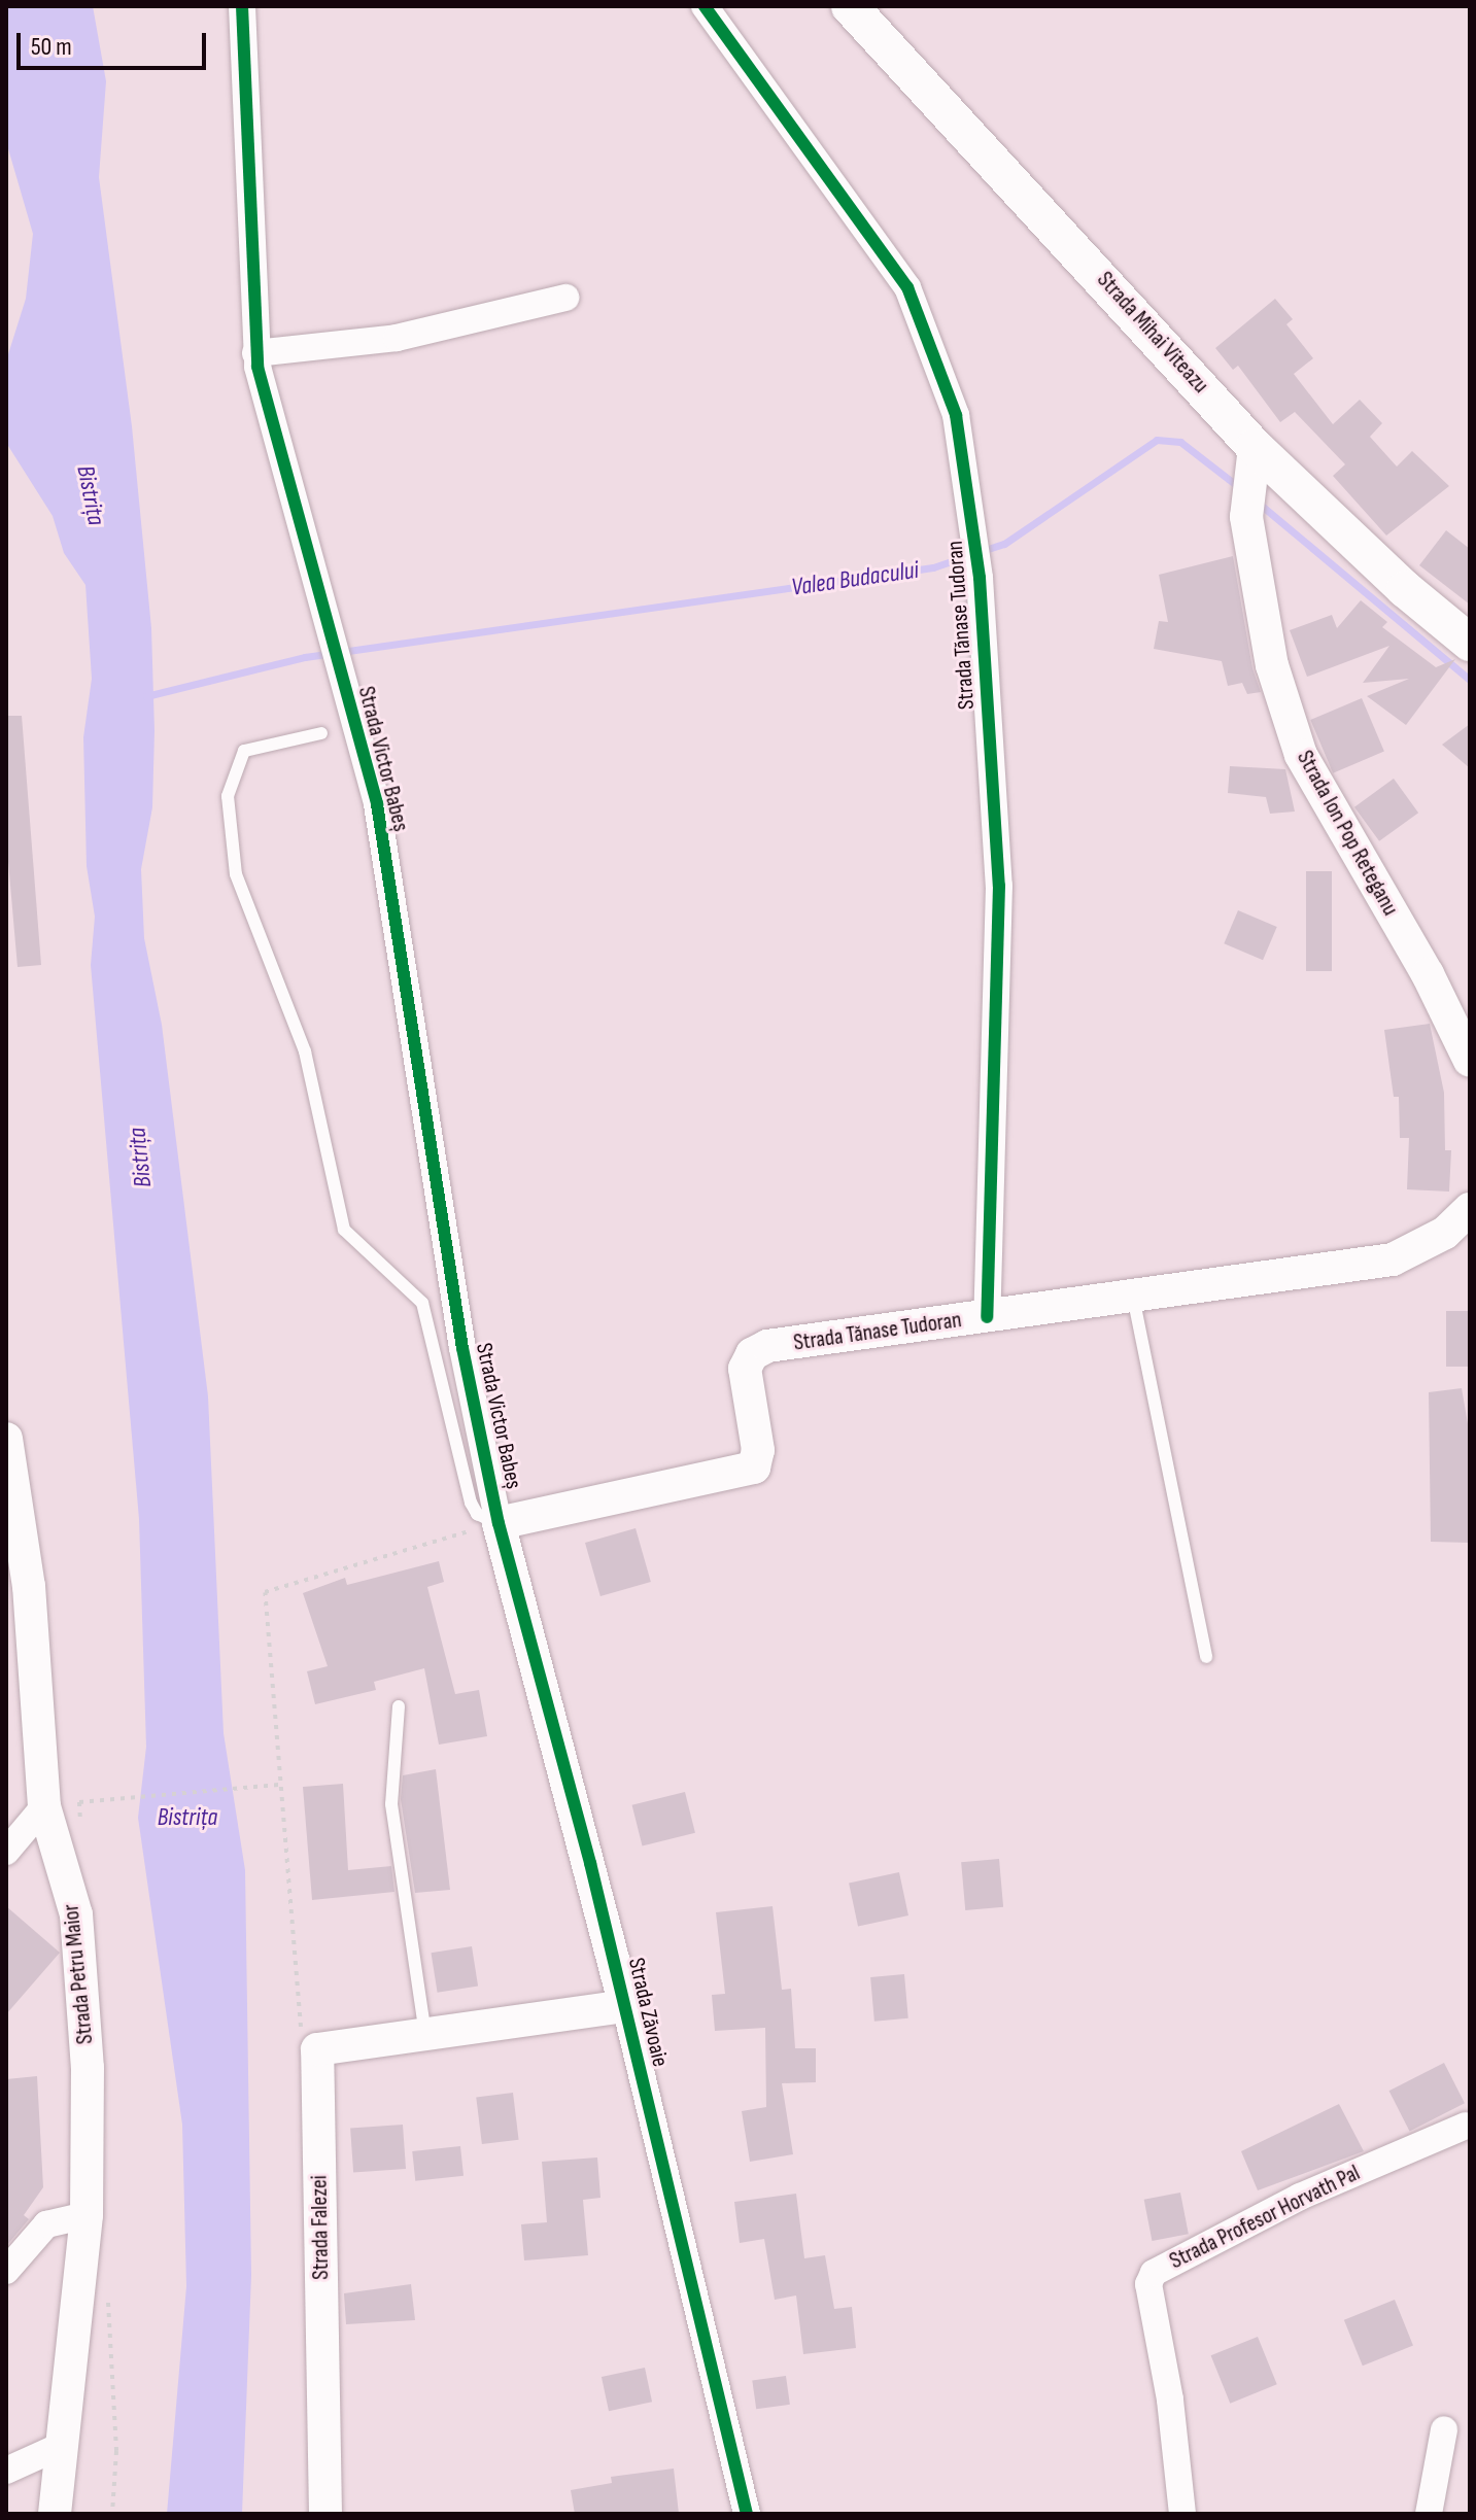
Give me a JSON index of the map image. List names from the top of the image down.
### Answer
{
  "streets": {
    "main road": ["Strada Mihai Viteazu"],
    "street": [
      "Strada Tănase Tudoran",
      "Strada Victor Babeș",
      "Strada Ion Pop Reteganu",
      "Strada Petru Maior",
      "Strada Zăvoaie",
      "Strada Profesor Horvath Pal",
      "Strada Falezei"
    ]
  },
  "crossings": [
    ["Strada Mihai Viteazu", "Strada Ion Pop Reteganu"],
    ["Strada Tănase Tudoran", "Strada Victor Babeș"],
    ["Strada Tănase Tudoran", "Strada Zăvoaie"],
    ["Strada Victor Babeș", "Strada Zăvoaie"]
  ],
  "water": ["Bistrița", "Valea Budacului"],
  "scale_bar": "50 m"
}
